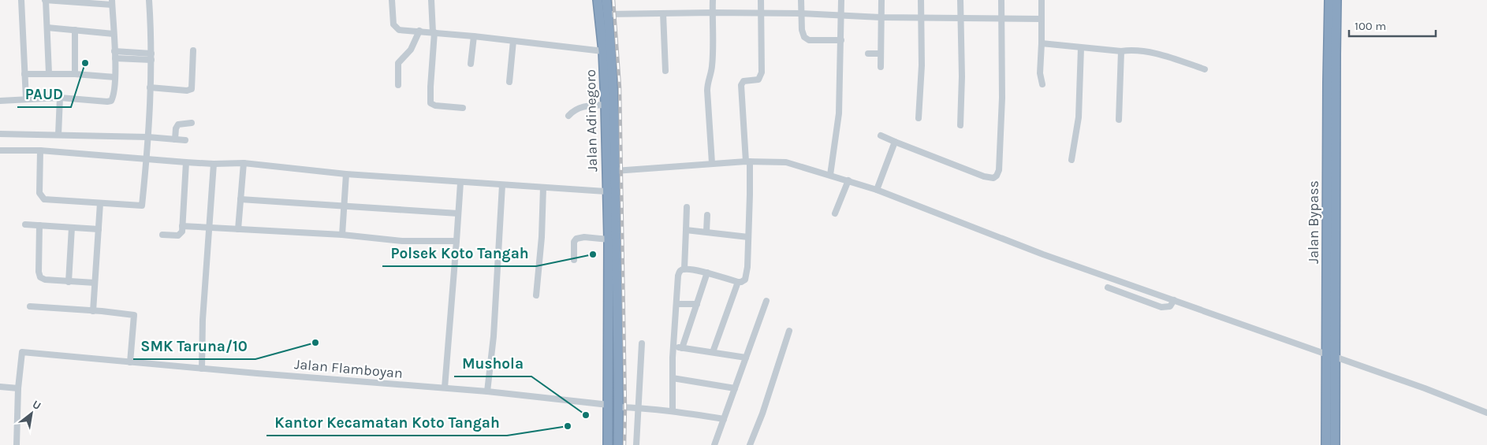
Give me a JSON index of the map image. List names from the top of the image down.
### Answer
{
  "streets": {
    "highway": ["Jalan Adinegoro", "Jalan Bypass"],
    "street": ["Jalan Flamboyan"]
  },
  "crossings": [
    ["Jalan Adinegoro", "Jalan Flamboyan"]
  ],
  "places": [
    "PAUD",
    "Polsek Koto Tangah",
    "SMK Taruna/10",
    "Mushola",
    "Kantor Kecamatan Koto Tangah"
  ],
  "scale_bar": "100 m",
  "north": "top right"
}
